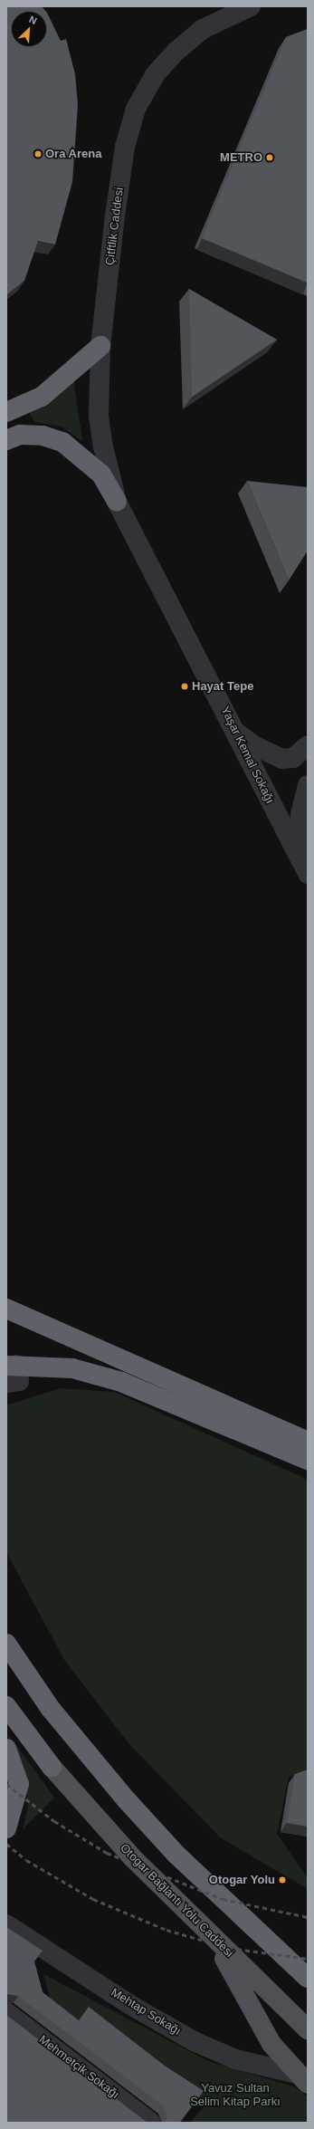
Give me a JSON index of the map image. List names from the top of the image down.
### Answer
{
  "streets": {
    "main road": ["Otogar Bağlantı Yolu Caddesi"],
    "street": [
      "Çitftlik Caddesi",
      "Yaşar Kemal Sokağı",
      "Mehtap Sokağı",
      "Mehmetçik Sokağı"
    ]
  },
  "crossings": [
    ["Çitftlik Caddesi", "Yaşar Kemal Sokağı"]
  ],
  "parks": ["Yavuz Sultan Selim Kitap Parkı"],
  "places": [
    "Ora Arena",
    "METRO",
    "Hayat Tepe",
    "Otogar Yolu"
  ],
  "north": "top right"
}
